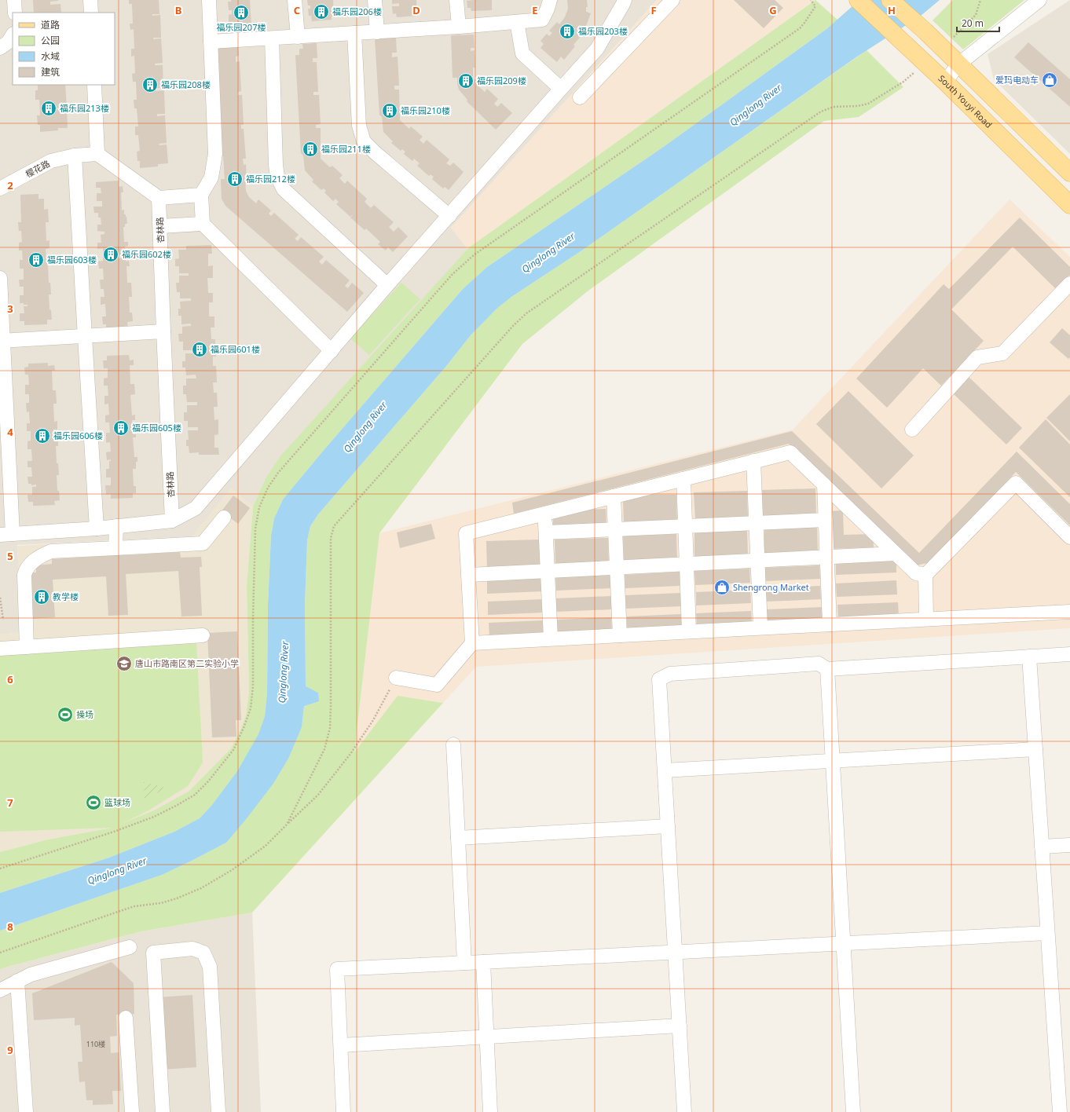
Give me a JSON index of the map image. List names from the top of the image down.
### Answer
{
  "streets": {
    "main road": ["South Youyi Road"],
    "street": ["樱花路", "杏林路"]
  },
  "water": ["Qinglong River"],
  "places": {
    "building": [
      "福乐园206楼",
      "福乐园207楼",
      "福乐园203楼",
      "福乐园209楼",
      "福乐园208楼",
      "福乐园213楼",
      "福乐园210楼",
      "福乐园211楼",
      "福乐园212楼",
      "福乐园602楼",
      "福乐园603楼",
      "福乐园601楼",
      "福乐园605楼",
      "福乐园606楼",
      "教学楼"
    ],
    "shop": ["爱玛电动车", "Shengrong Market"],
    "school or university": ["唐山市路南区第二实验小学"],
    "sports": ["操场", "篮球场"]
  },
  "house_numbers": ["110楼"],
  "legend": [
    "道路",
    "公园",
    "水域",
    "建筑"
  ],
  "scale_bar": "20 m",
  "grid": {
    "columns": [
      "B",
      "C",
      "D",
      "E",
      "F",
      "G",
      "H"
    ],
    "rows": [
      "2",
      "3",
      "4",
      "5",
      "6",
      "7",
      "8",
      "9"
    ]
  }
}
